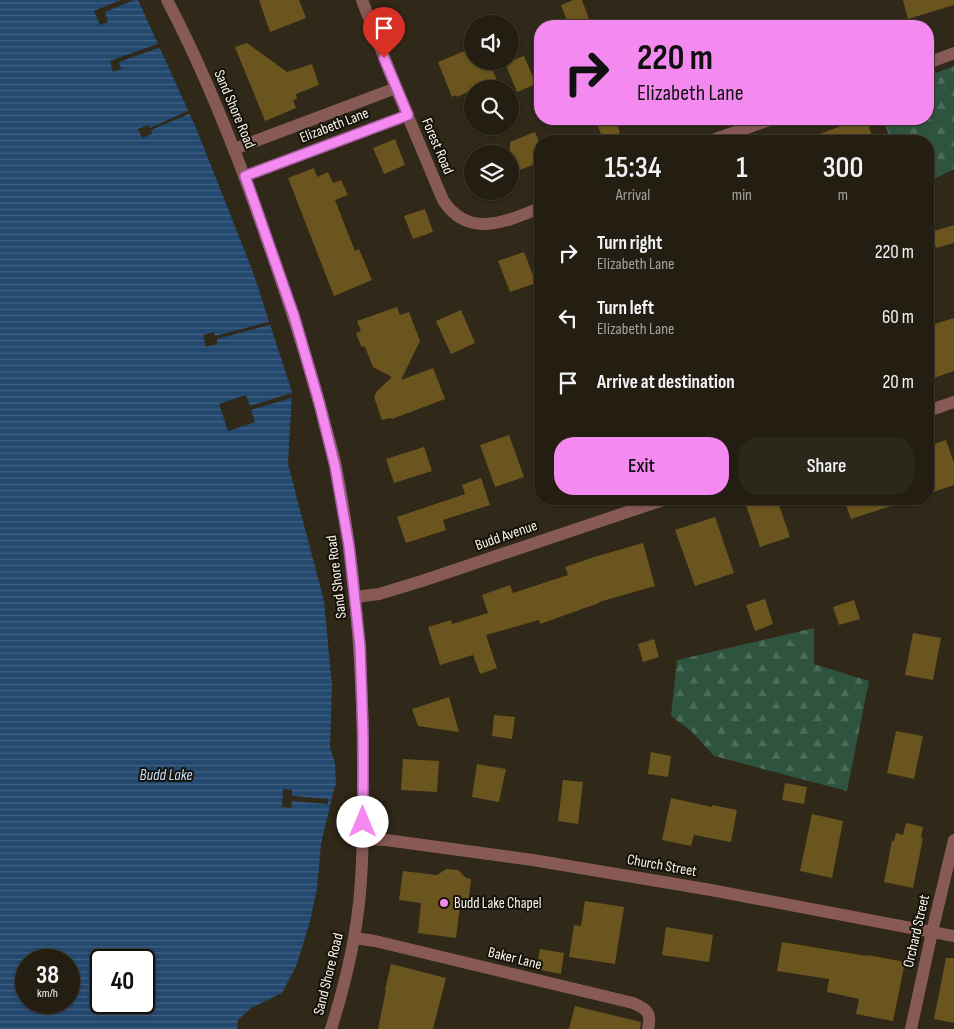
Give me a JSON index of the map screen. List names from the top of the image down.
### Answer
{
  "streets": {
    "street": [
      "Sand Shore Road",
      "Elizabeth Lane",
      "Forest Road",
      "Budd Avenue",
      "Church Street",
      "Orchard Street",
      "Baker Lane"
    ]
  },
  "crossings": [
    ["Sand Shore Road", "Elizabeth Lane"],
    ["Sand Shore Road", "Budd Avenue"],
    ["Sand Shore Road", "Church Street"],
    ["Sand Shore Road", "Baker Lane"],
    ["Elizabeth Lane", "Forest Road"],
    ["Church Street", "Orchard Street"]
  ],
  "water": ["Budd Lake"],
  "places": ["Budd Lake Chapel"],
  "page": {
    "turn": ["220 m", "Elizabeth Lane"],
    "eta": [
      "15:34",
      "Arrival",
      "1",
      "min",
      "300",
      "m"
    ],
    "list": [
      {
        "name": "Turn right",
        "note": "Elizabeth Lane",
        "value": "220 m"
      },
      {
        "name": "Turn left",
        "note": "Elizabeth Lane",
        "value": "60 m"
      },
      {
        "name": "Arrive at destination",
        "value": "20 m"
      }
    ],
    "buttons": ["Exit", "Share"],
    "speed": "38 km/h",
    "limit": "40"
  }
}
